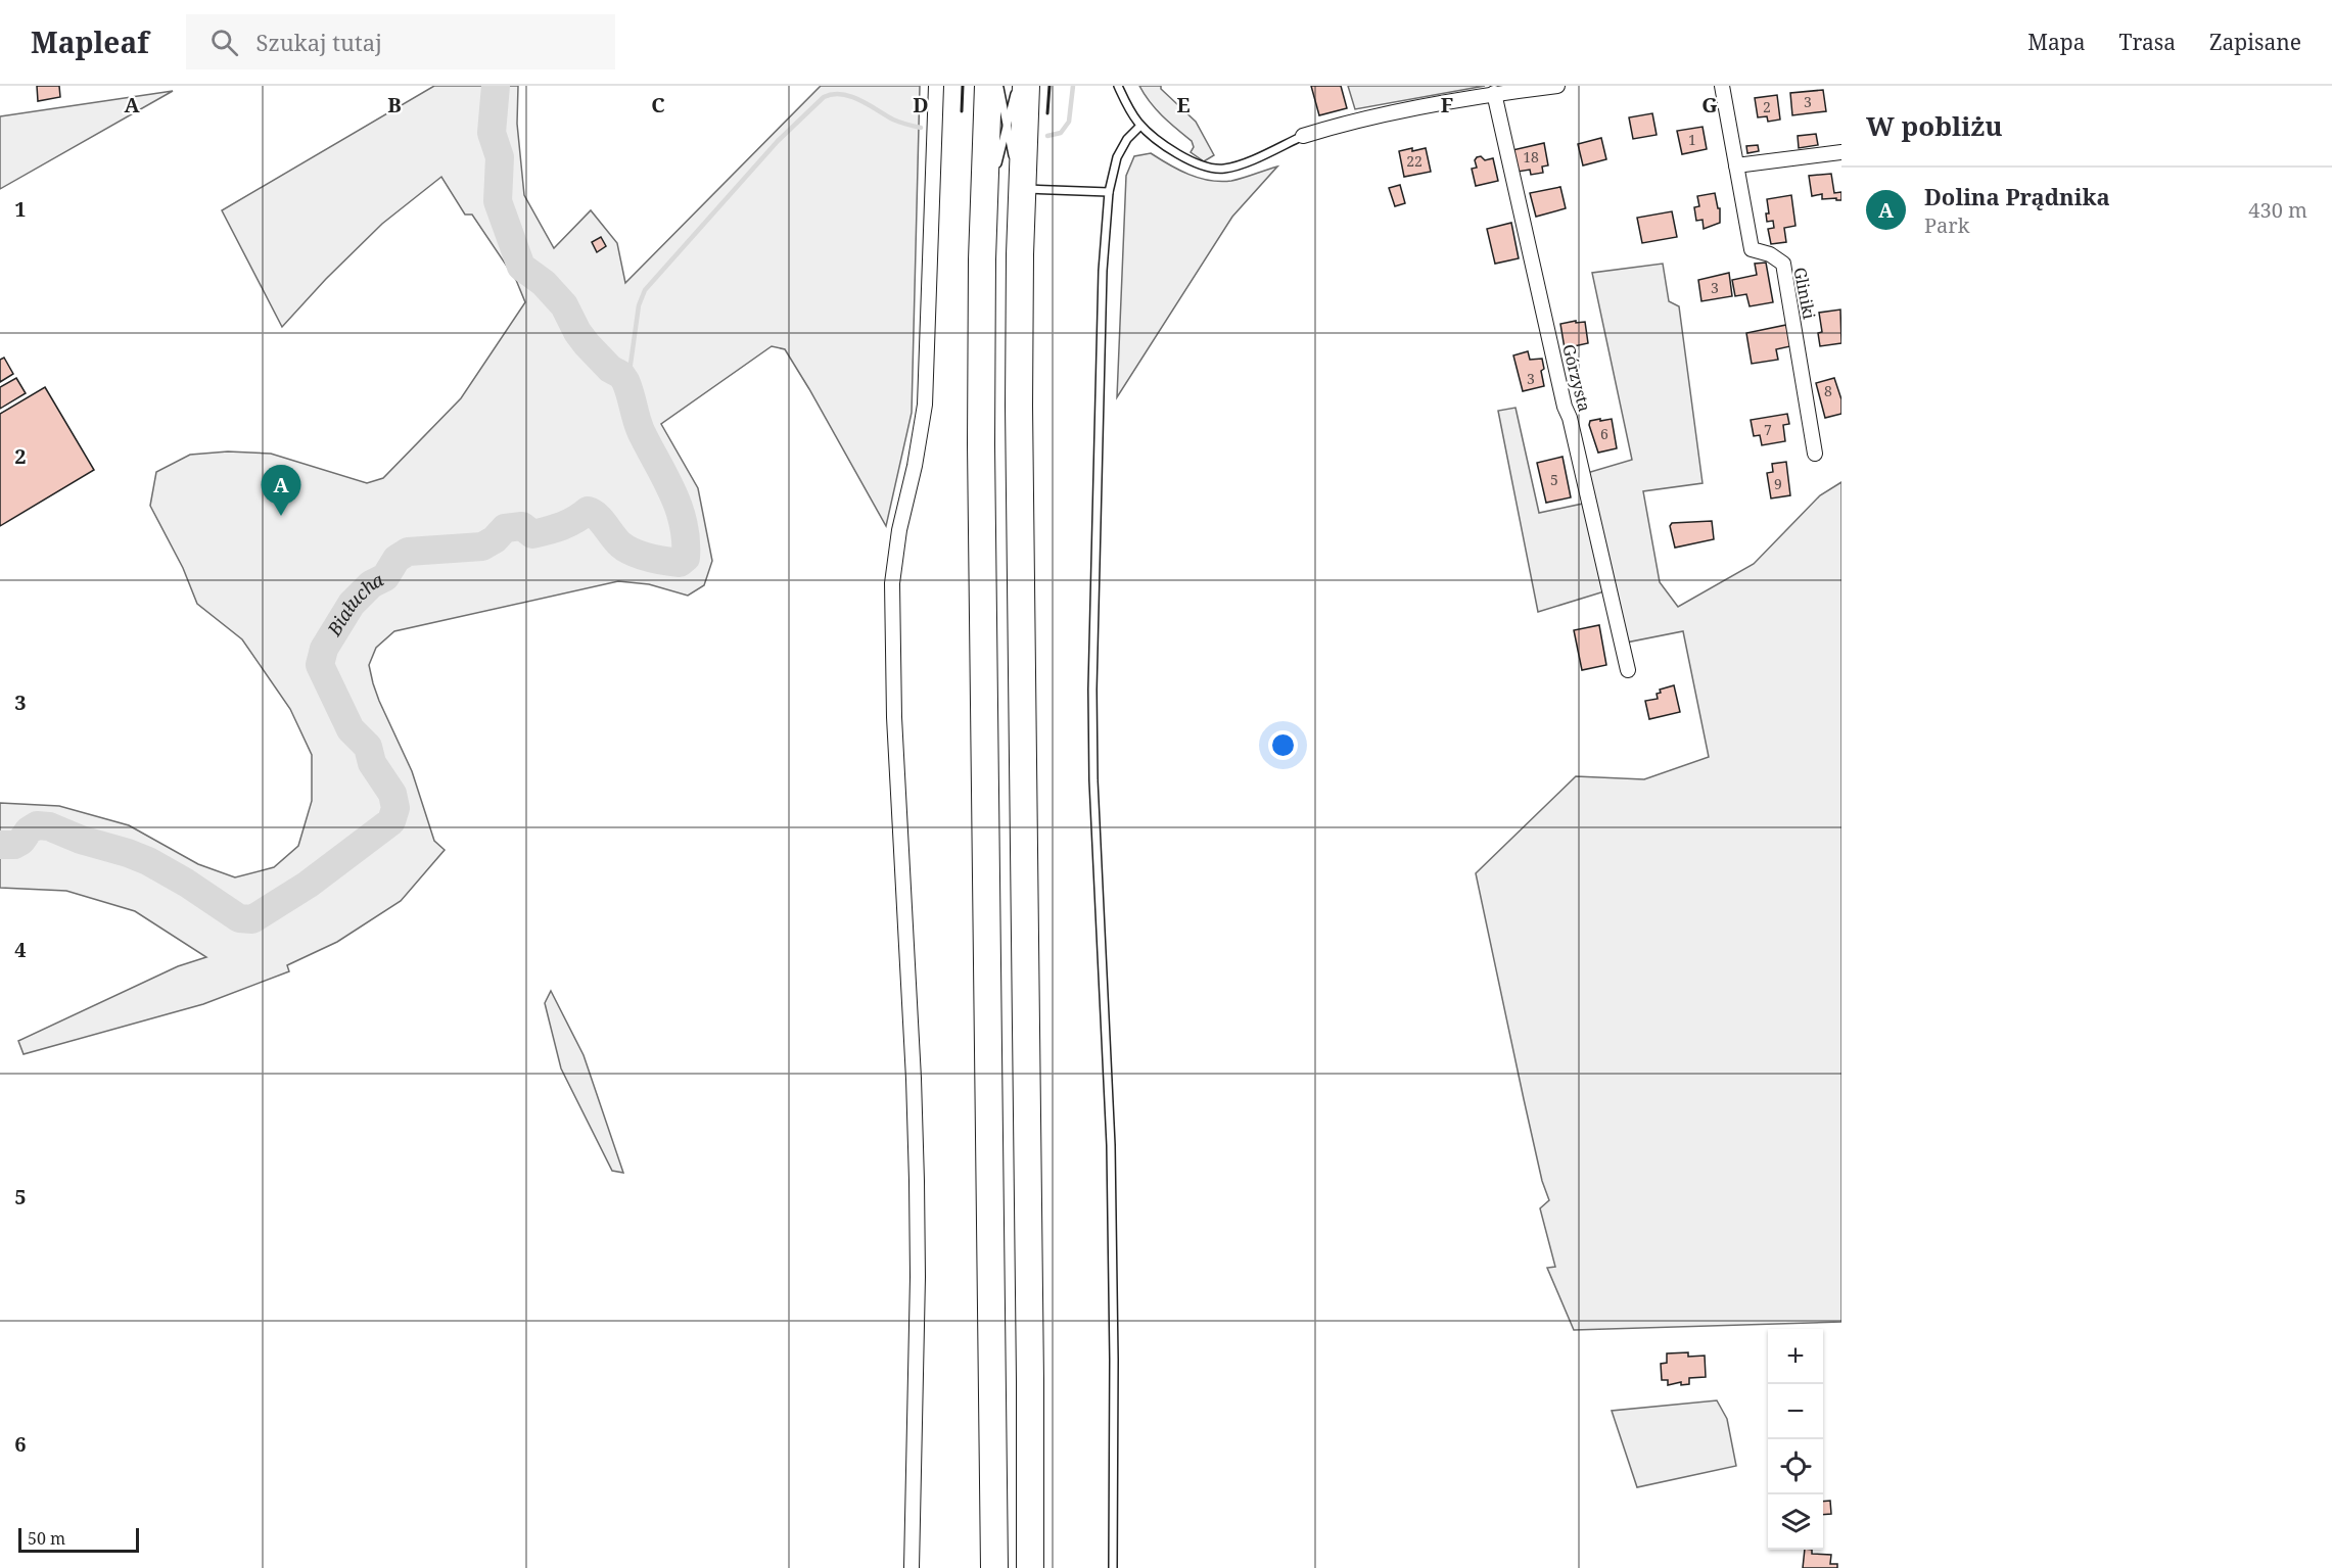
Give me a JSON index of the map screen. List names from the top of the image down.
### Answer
{
  "streets": {
    "street": ["Gliniki", "Górzysta"]
  },
  "water": ["Białucha"],
  "house_numbers": [
    "3",
    "2",
    "1",
    "18",
    "22",
    "3",
    "3",
    "8",
    "7",
    "6",
    "5",
    "9"
  ],
  "scale_bar": "50 m",
  "page": {
    "header": "Mapleaf",
    "search": "Szukaj tutaj",
    "nav": ["Mapa", "Trasa", "Zapisane"],
    "heading": "W pobliżu",
    "list": [
      {
        "mark": "A",
        "name": "Dolina Prądnika",
        "note": "Park",
        "value": "430 m"
      }
    ],
    "pins": "A",
    "map_buttons": ["+", "−"],
    "scale": "50 m"
  },
  "grid": {
    "columns": [
      "A",
      "B",
      "C",
      "D",
      "E",
      "F",
      "G"
    ],
    "rows": [
      "1",
      "2",
      "3",
      "4",
      "5",
      "6"
    ]
  }
}
